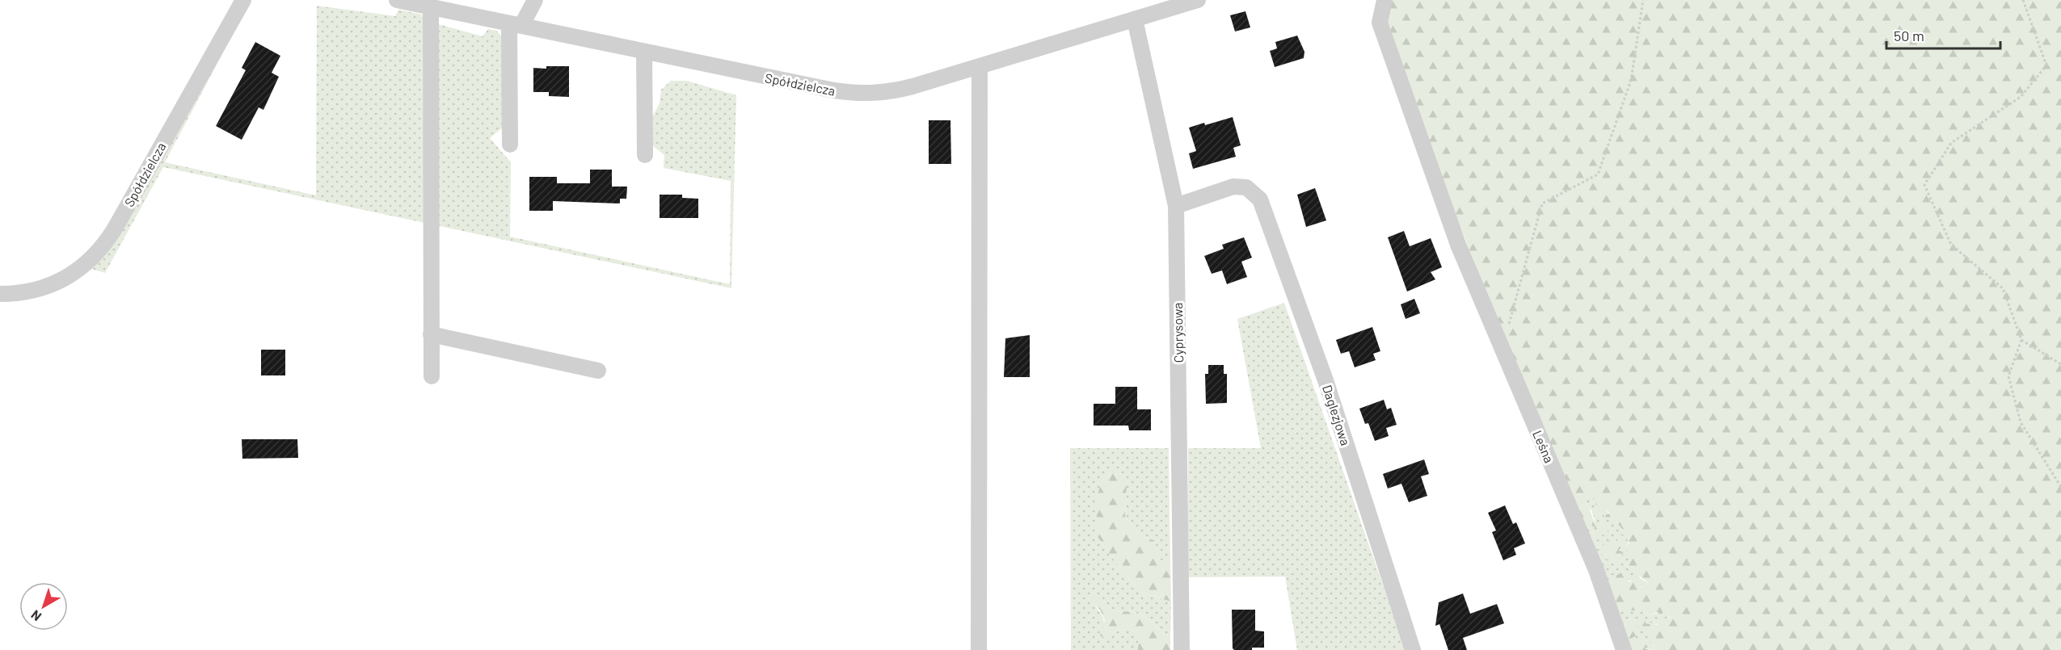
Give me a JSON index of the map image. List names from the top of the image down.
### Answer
{
  "streets": {
    "street": [
      "Spółdzielcza",
      "Cyprysowa",
      "Daglezjowa",
      "Leśna"
    ]
  },
  "crossings": [
    ["Spółdzielcza", "Cyprysowa"],
    ["Cyprysowa", "Daglezjowa"]
  ],
  "scale_bar": "50 m",
  "north": "bottom left"
}
